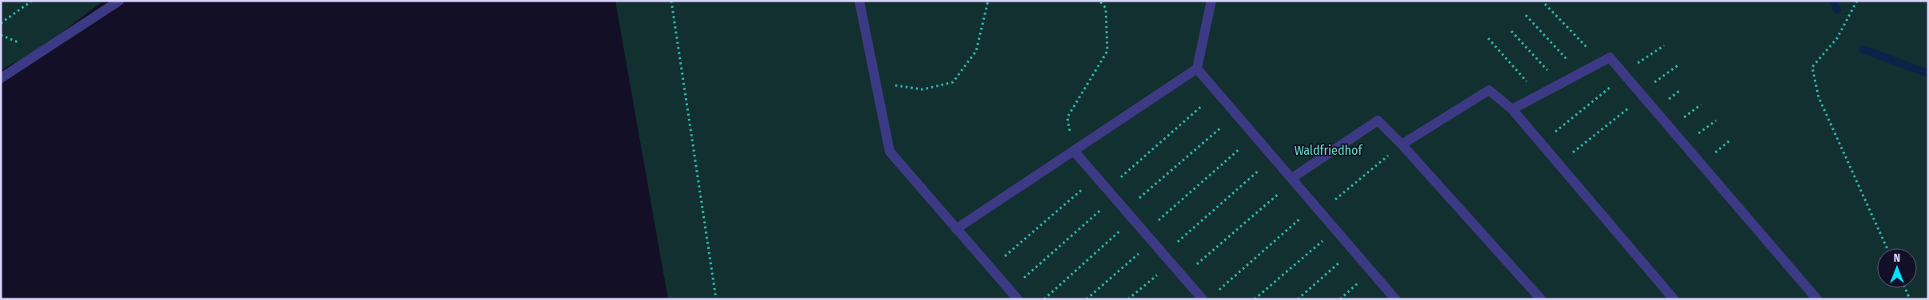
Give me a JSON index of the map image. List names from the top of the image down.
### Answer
{
  "parks": ["Waldfriedhof"],
  "north": "top"
}
